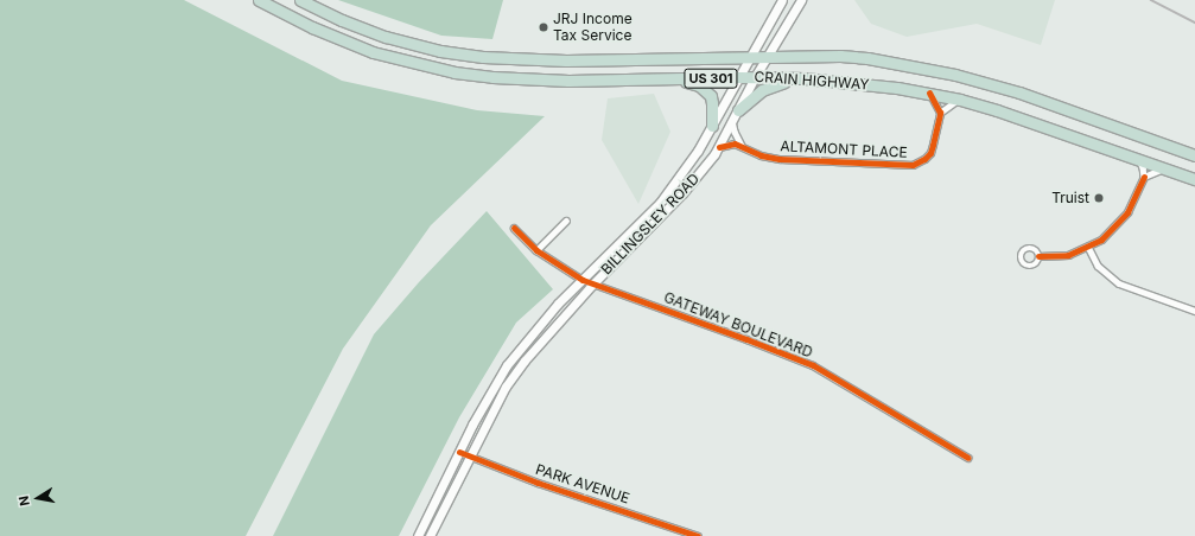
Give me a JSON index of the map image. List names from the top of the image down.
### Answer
{
  "streets": {
    "highway": ["US 301", "CRAIN HIGHWAY"],
    "main road": ["BILLINGSLEY ROAD"],
    "street": ["ALTAMONT PLACE", "GATEWAY BOULEVARD", "PARK AVENUE"]
  },
  "crossings": [
    ["CRAIN HIGHWAY", "BILLINGSLEY ROAD"],
    ["ALTAMONT PLACE", "BILLINGSLEY ROAD"],
    ["BILLINGSLEY ROAD", "GATEWAY BOULEVARD"],
    ["BILLINGSLEY ROAD", "PARK AVENUE"]
  ],
  "places": ["JRJ Income Tax Service", "Truist"],
  "north": "left"
}
